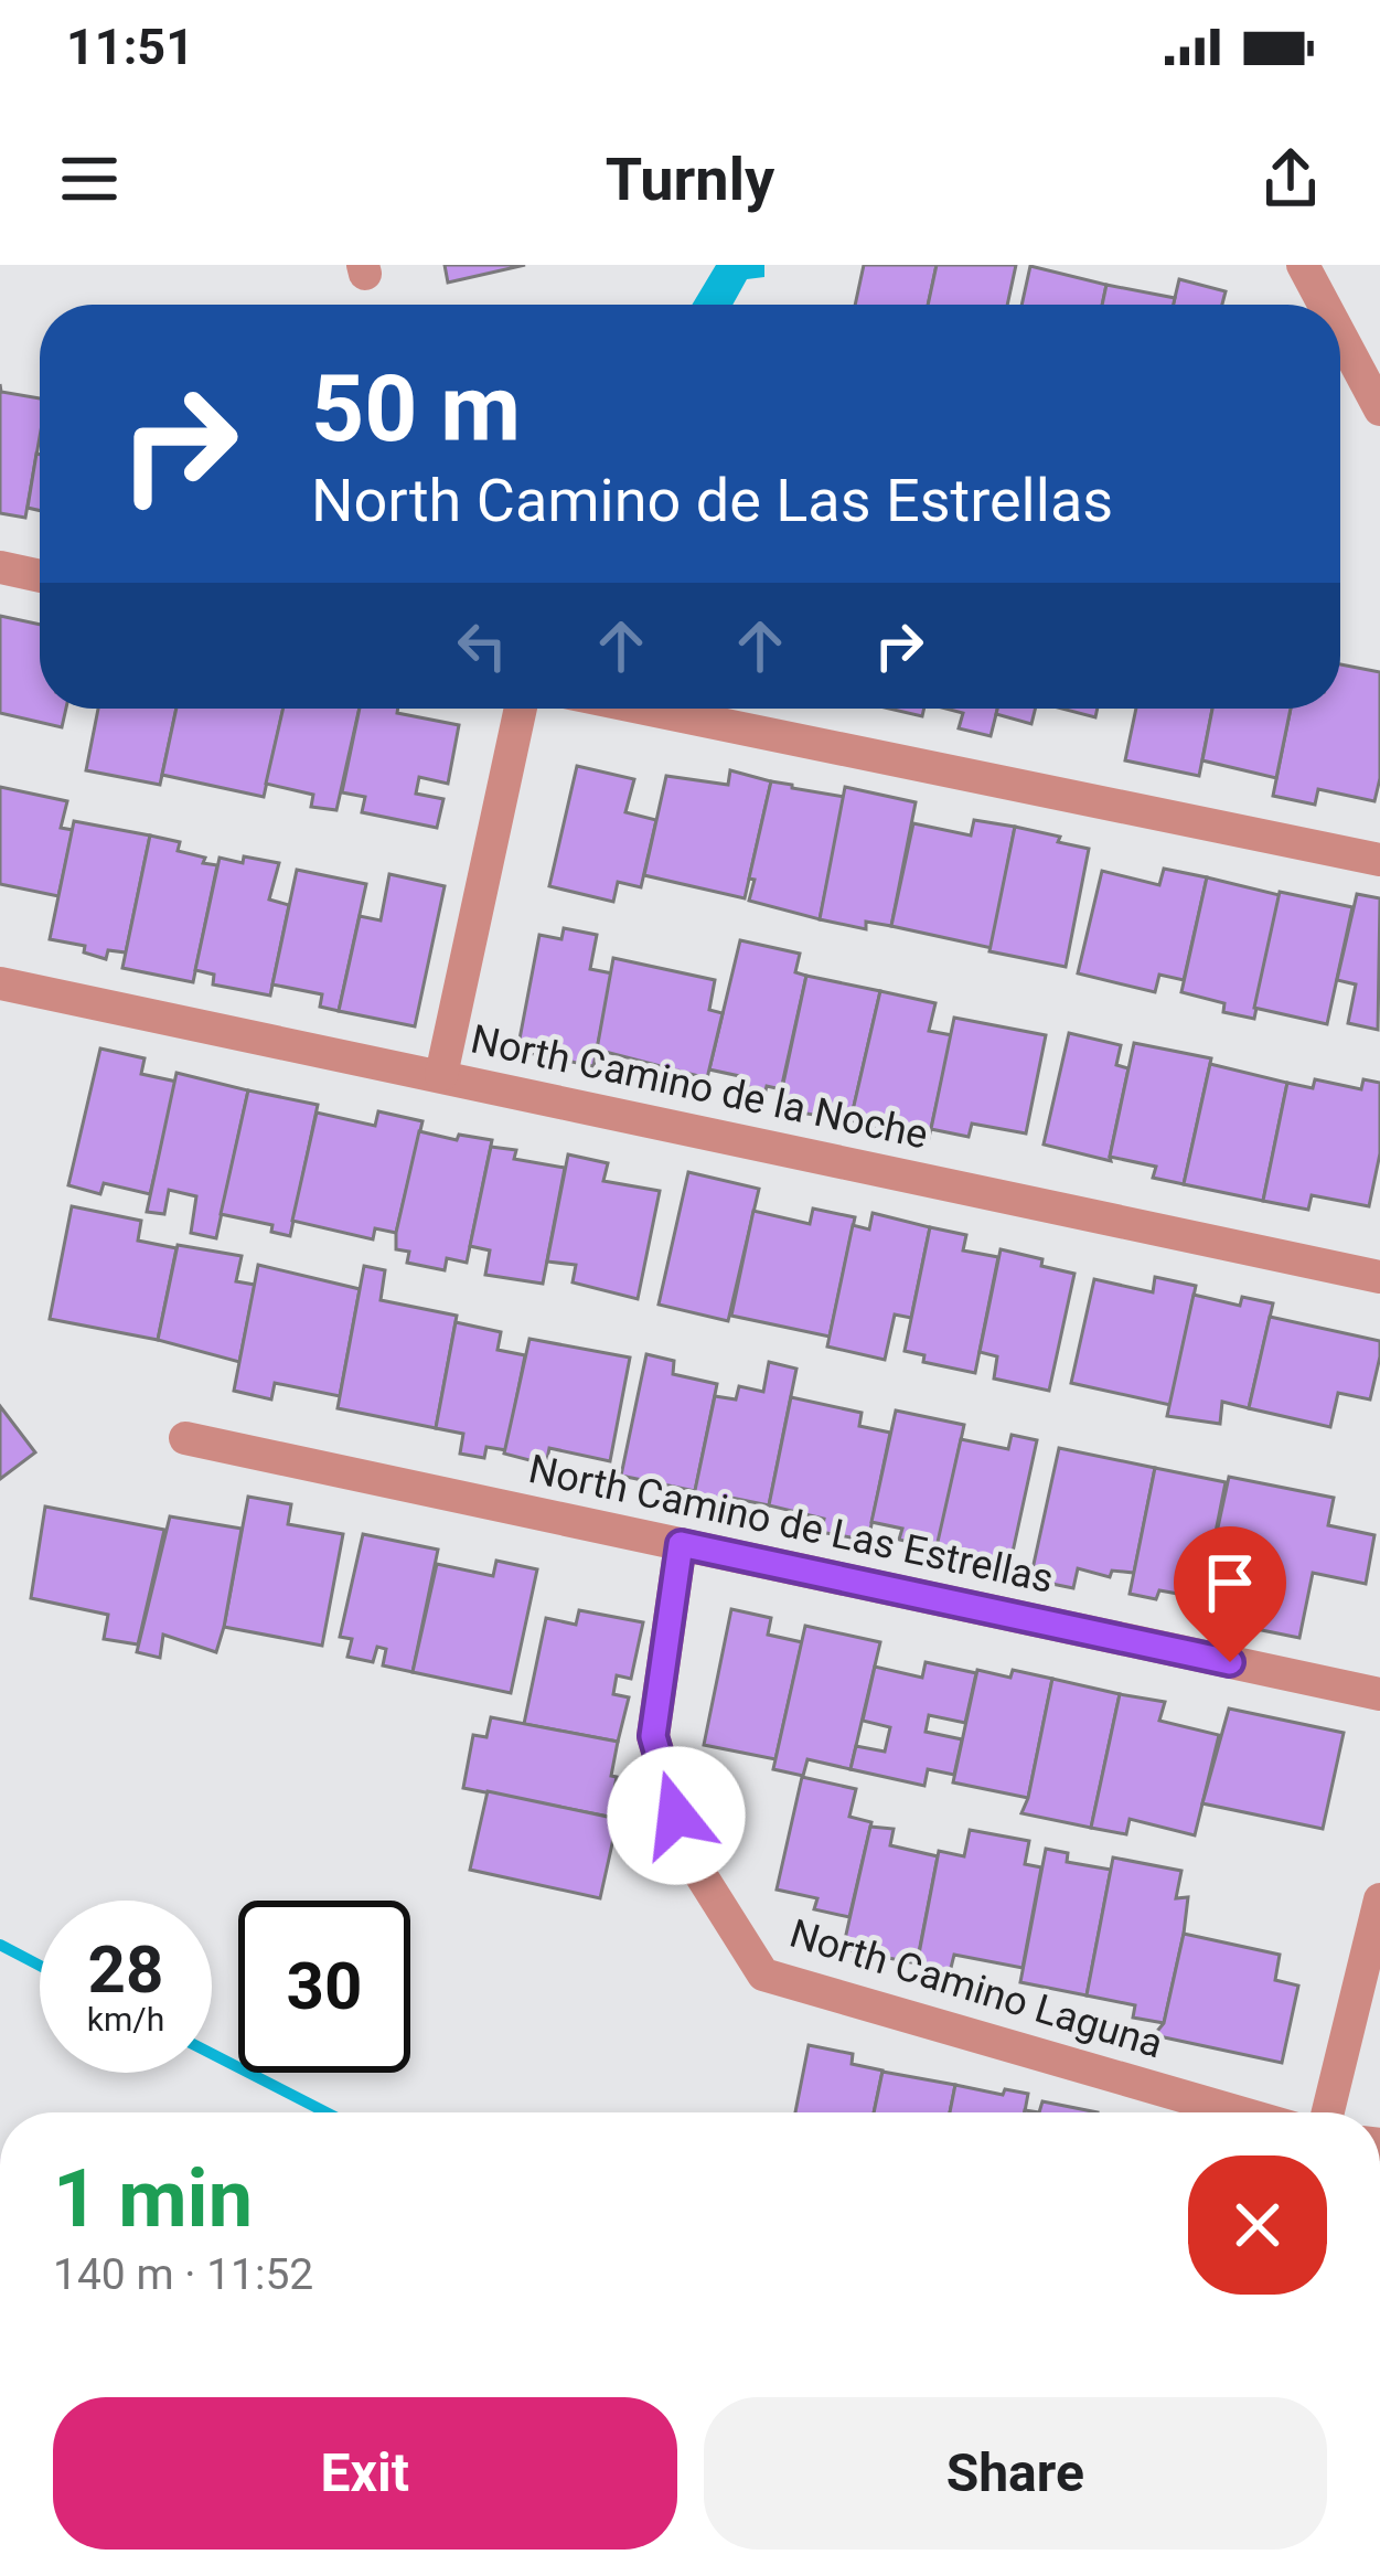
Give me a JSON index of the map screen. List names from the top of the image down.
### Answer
{
  "streets": {
    "street": ["North Camino de la Noche", "North Camino de Las Estrellas", "North Camino Laguna"]
  },
  "crossings": [
    ["North Camino de Las Estrellas", "North Camino Laguna"]
  ],
  "page": {
    "status": "11:51",
    "header": "Turnly",
    "turn": ["50 m", "North Camino de Las Estrellas"],
    "speed": "28 km/h",
    "limit": "30",
    "heading": ["1 min", "140 m · 11:52"],
    "buttons": ["Exit", "Share"]
  }
}
